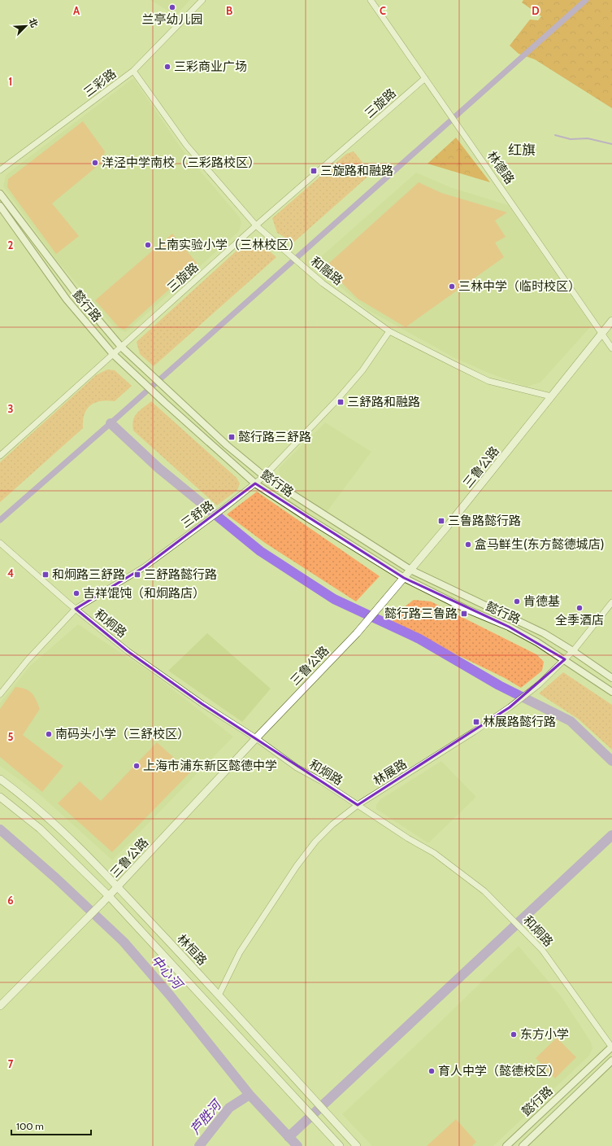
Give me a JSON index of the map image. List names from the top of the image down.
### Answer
{
  "streets": {
    "main road": ["三鲁公路", "林恒路"],
    "street": [
      "三彩路",
      "三旋路",
      "林德路",
      "和融路",
      "懿行路",
      "三舒路",
      "和炯路",
      "林展路"
    ]
  },
  "crossings": [
    ["三彩路", "和融路"],
    ["三旋路", "林德路"],
    ["三旋路", "和融路"],
    ["三旋路", "懿行路"],
    ["林德路", "三鲁公路"],
    ["和融路", "三鲁公路"],
    ["和融路", "三舒路"],
    ["懿行路", "三鲁公路"],
    ["懿行路", "三舒路"],
    ["懿行路", "和炯路"],
    ["懿行路", "林展路"],
    ["三鲁公路", "和炯路"],
    ["三鲁公路", "林恒路"],
    ["三舒路", "和炯路"],
    ["和炯路", "林展路"],
    ["林展路", "林恒路"]
  ],
  "districts": ["红旗"],
  "water": ["中心河", "芦胜河"],
  "places": {
    "other": [
      "兰亭幼儿园",
      "三彩商业广场",
      "洋泾中学南校（三彩路校区）",
      "上南实验小学（三林校区）",
      "三林中学（临时校区）",
      "盒马鲜生(东方懿德城店)",
      "吉祥馄饨（和炯路店）",
      "肯德基",
      "全季酒店",
      "南码头小学（三舒校区）",
      "上海市浦东新区懿德中学",
      "东方小学",
      "育人中学（懿德校区）"
    ],
    "transit": [
      "三旋路和融路",
      "三舒路和融路",
      "懿行路三舒路",
      "三鲁路懿行路",
      "和炯路三舒路",
      "三舒路懿行路",
      "懿行路三鲁路",
      "林展路懿行路"
    ]
  },
  "scale_bar": "100 m",
  "north": "top right",
  "grid": {
    "columns": [
      "A",
      "B",
      "C",
      "D"
    ],
    "rows": [
      "1",
      "2",
      "3",
      "4",
      "5",
      "6",
      "7"
    ]
  }
}
